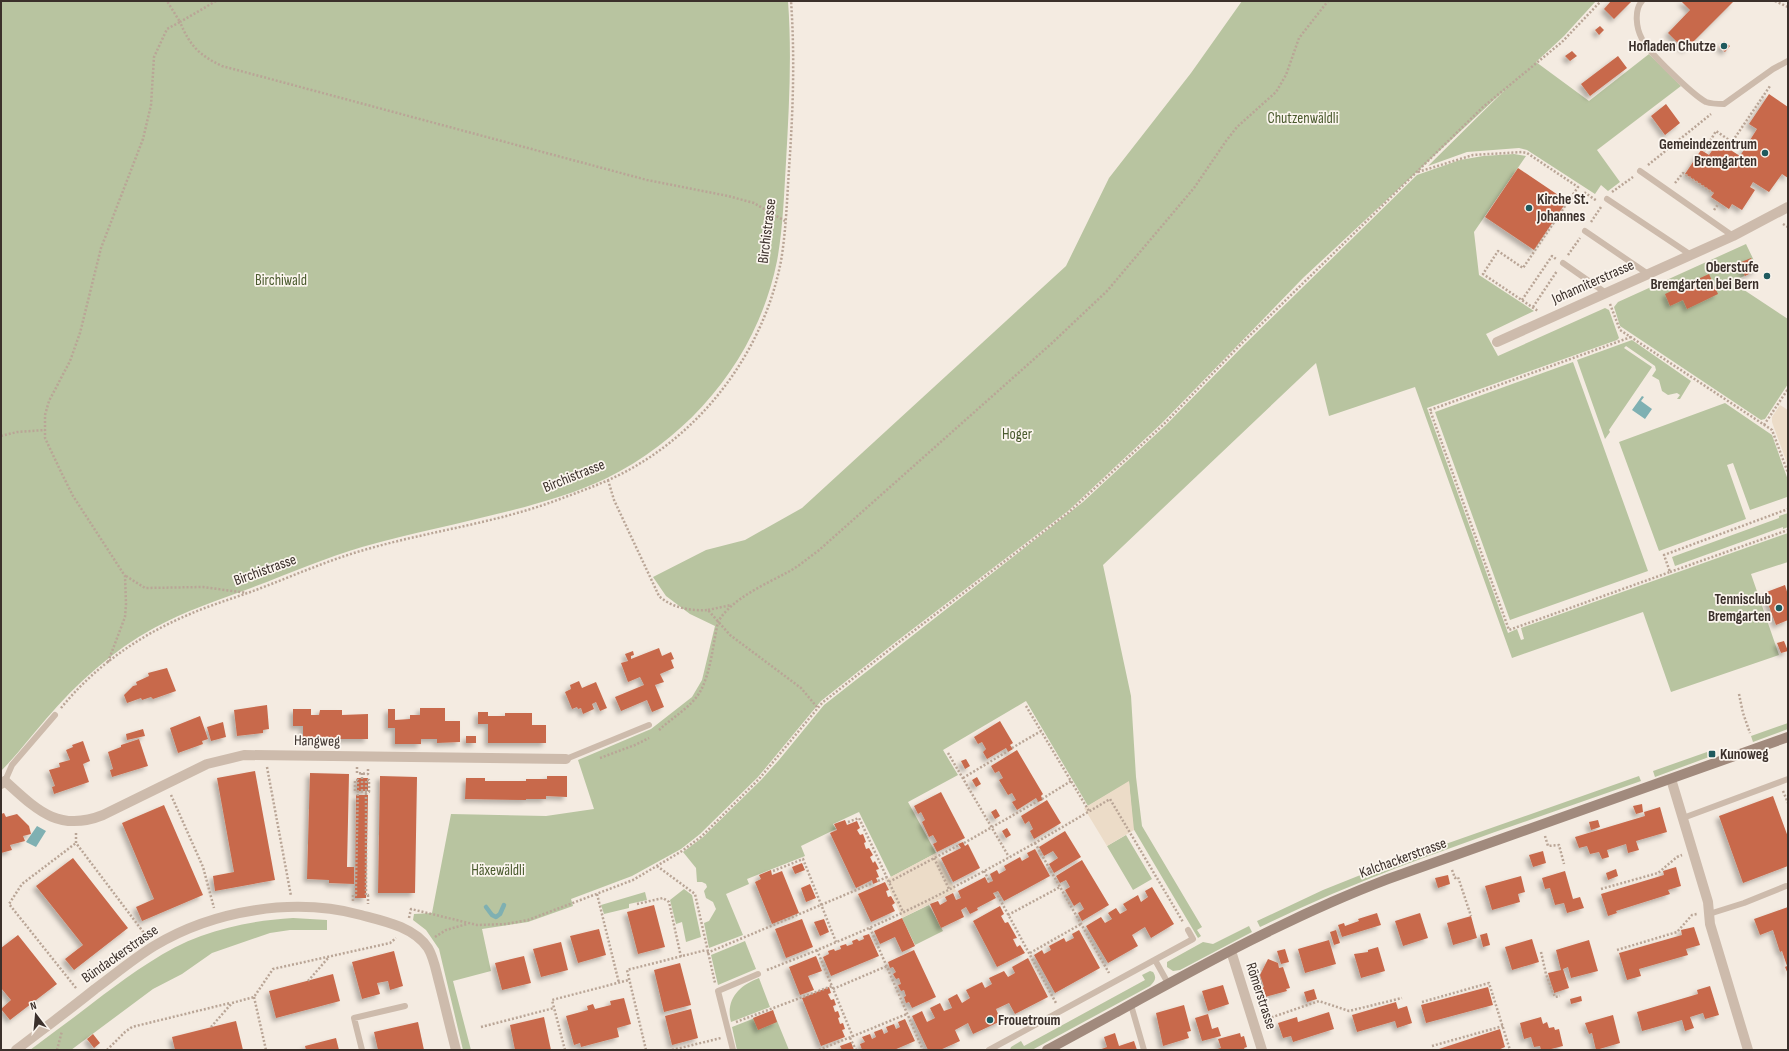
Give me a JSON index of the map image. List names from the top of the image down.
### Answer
{
  "streets": {
    "street": [
      "Johanniterstrasse",
      "Hangweg",
      "Kalchackerstrasse",
      "Bündackerstrasse",
      "Römerstrasse"
    ],
    "path": ["Birchistrasse"]
  },
  "crossings": [
    ["Kalchackerstrasse", "Römerstrasse"]
  ],
  "parks": [
    "Chutzenwäldli",
    "Birchiwald",
    "Hoger",
    "Häxewäldli"
  ],
  "places": {
    "other": [
      "Hofladen Chutze",
      "Gemeindezentrum Bremgarten",
      "Kirche St. Johannes",
      "Oberstufe Bremgarten bei Bern",
      "Tennisclub Bremgarten",
      "Frouetroum"
    ],
    "transit": ["Kunoweg"]
  },
  "north": "top"
}
